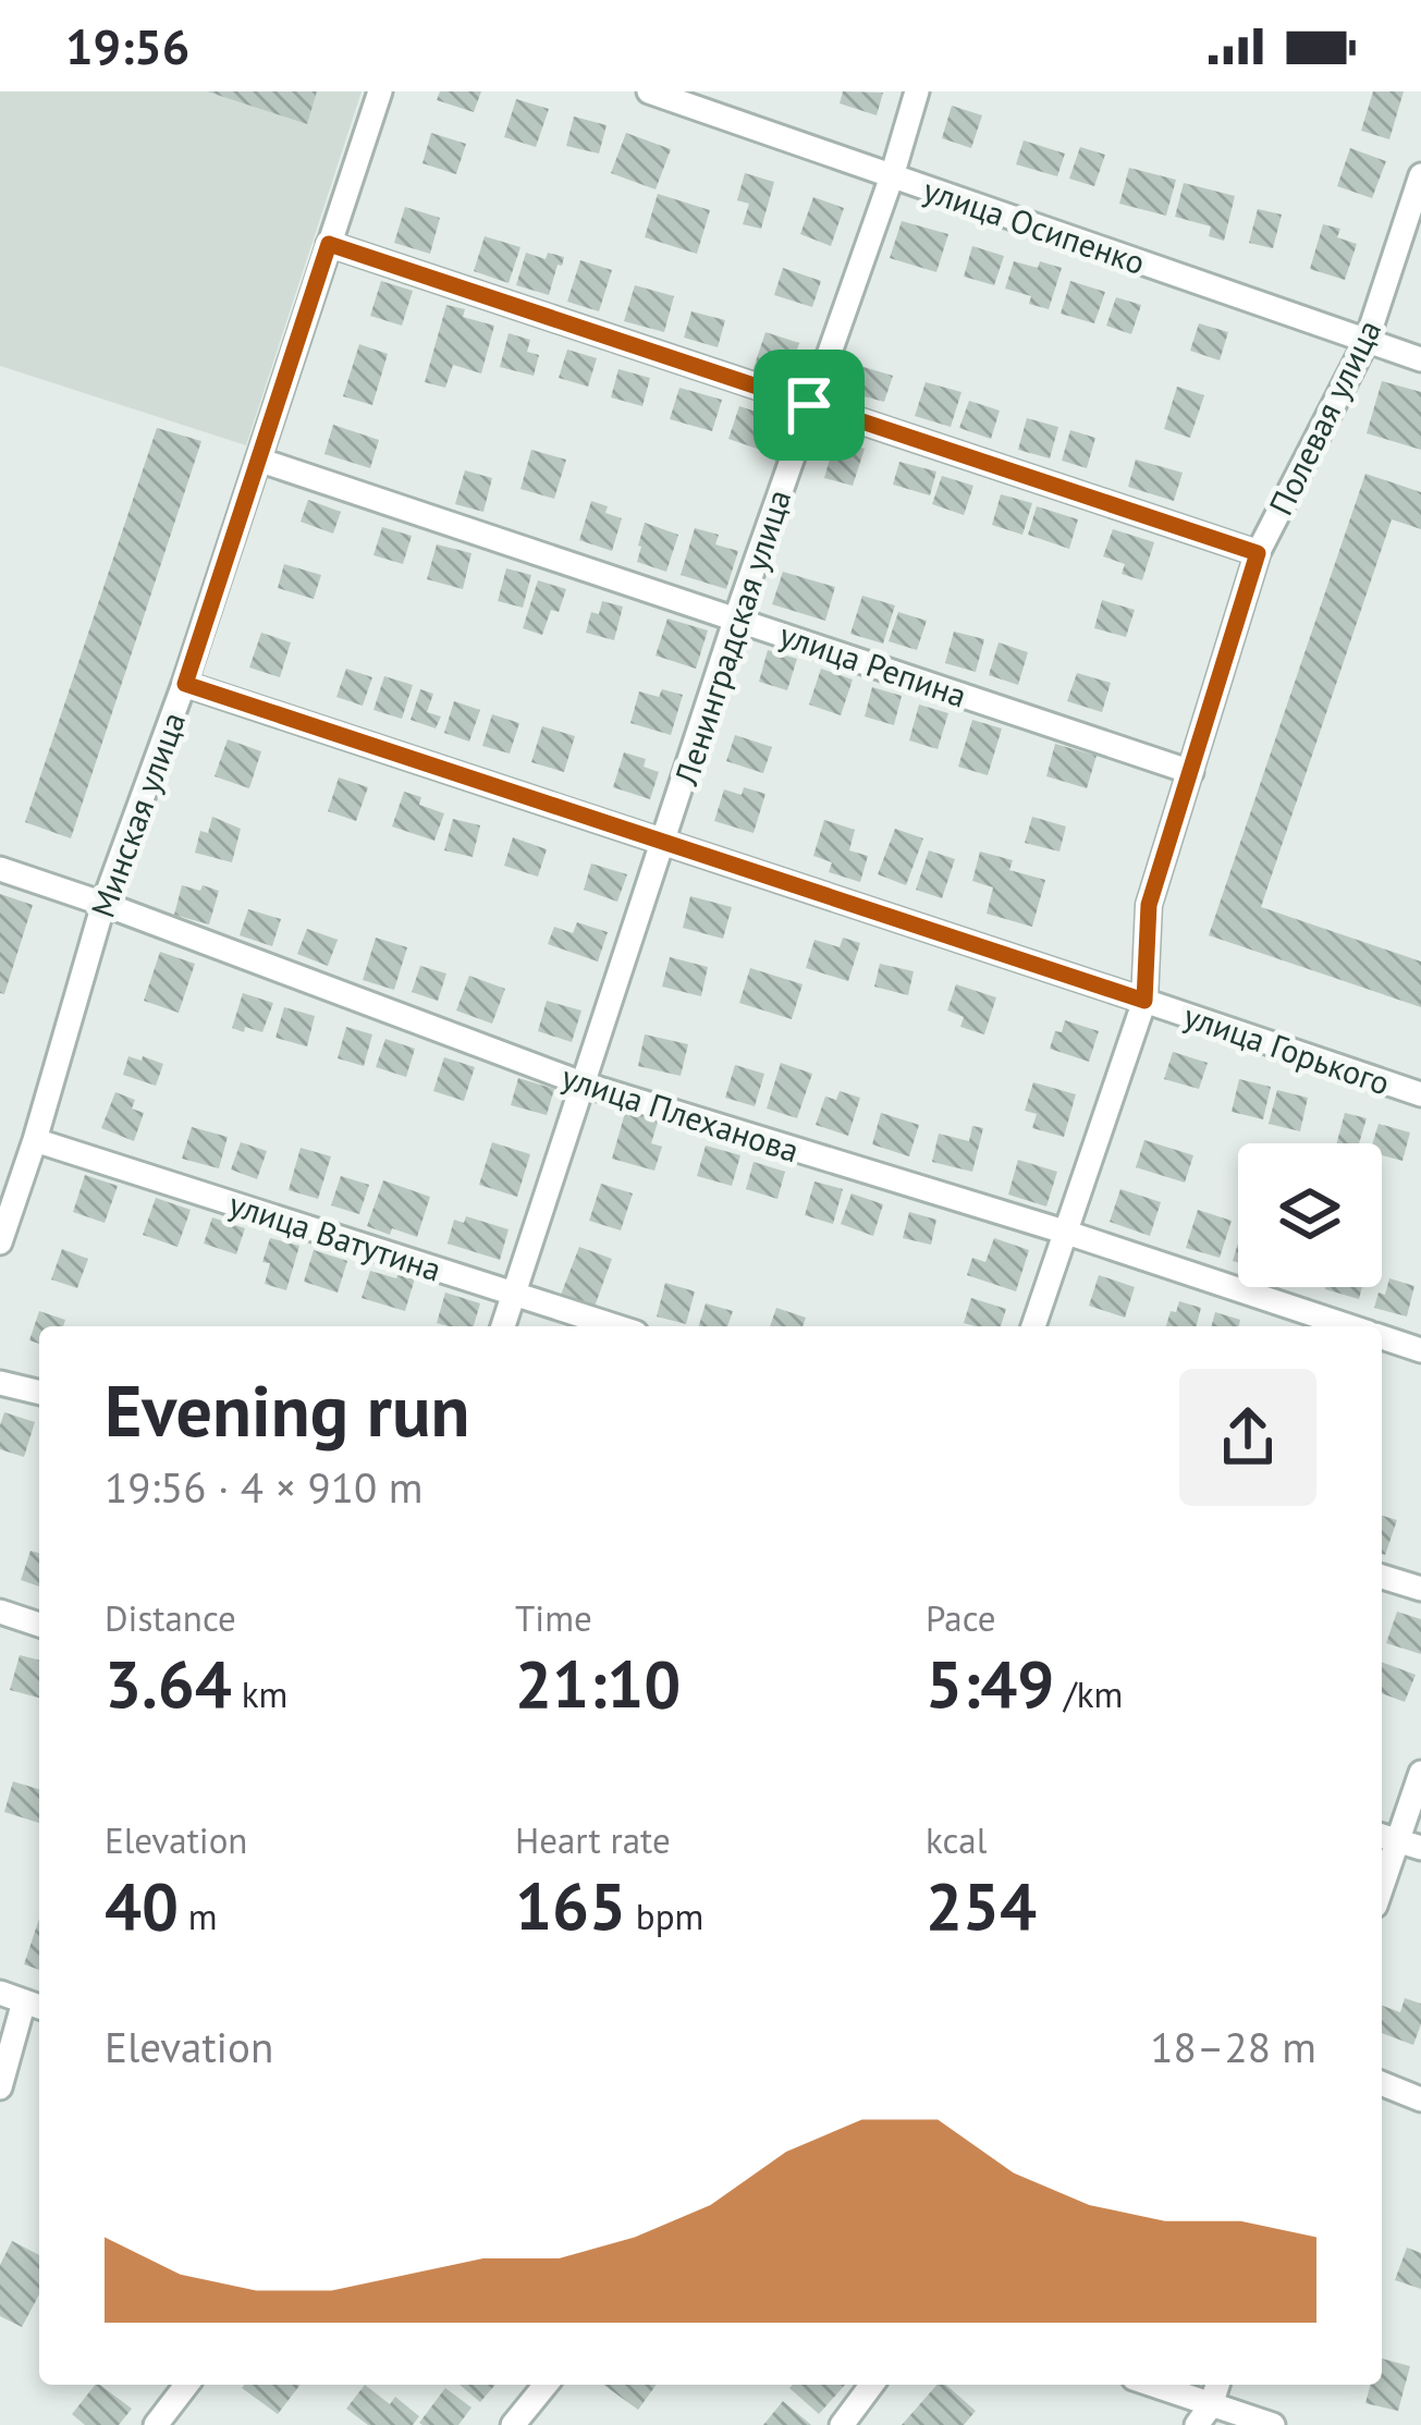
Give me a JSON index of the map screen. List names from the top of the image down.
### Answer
{
  "streets": {
    "street": [
      "улица Осипенко",
      "Полевая улица",
      "Ленинградская улица",
      "улица Репина",
      "Минская улица",
      "улица Горького",
      "улица Плеханова",
      "улица Ватутина"
    ]
  },
  "crossings": [
    ["улица Осипенко", "Полевая улица"],
    ["улица Осипенко", "Ленинградская улица"],
    ["Полевая улица", "улица Репина"],
    ["Полевая улица", "улица Горького"],
    ["Полевая улица", "улица Плеханова"],
    ["Ленинградская улица", "улица Репина"],
    ["Ленинградская улица", "улица Горького"],
    ["Ленинградская улица", "улица Плеханова"],
    ["Ленинградская улица", "улица Ватутина"],
    ["улица Репина", "Минская улица"],
    ["Минская улица", "улица Горького"],
    ["Минская улица", "улица Плеханова"],
    ["Минская улица", "улица Ватутина"]
  ],
  "page": {
    "status": "19:56",
    "heading": ["Evening run", "19:56 · 4 × 910 m"],
    "stats": [
      ["Distance", "3.64 km"],
      ["Time", "21:10"],
      ["Pace", "5:49 /km"],
      ["Elevation", "40 m"],
      ["Heart rate", "165 bpm"],
      ["kcal", "254"]
    ],
    "chart": ["Elevation", "18–28 m"]
  }
}
